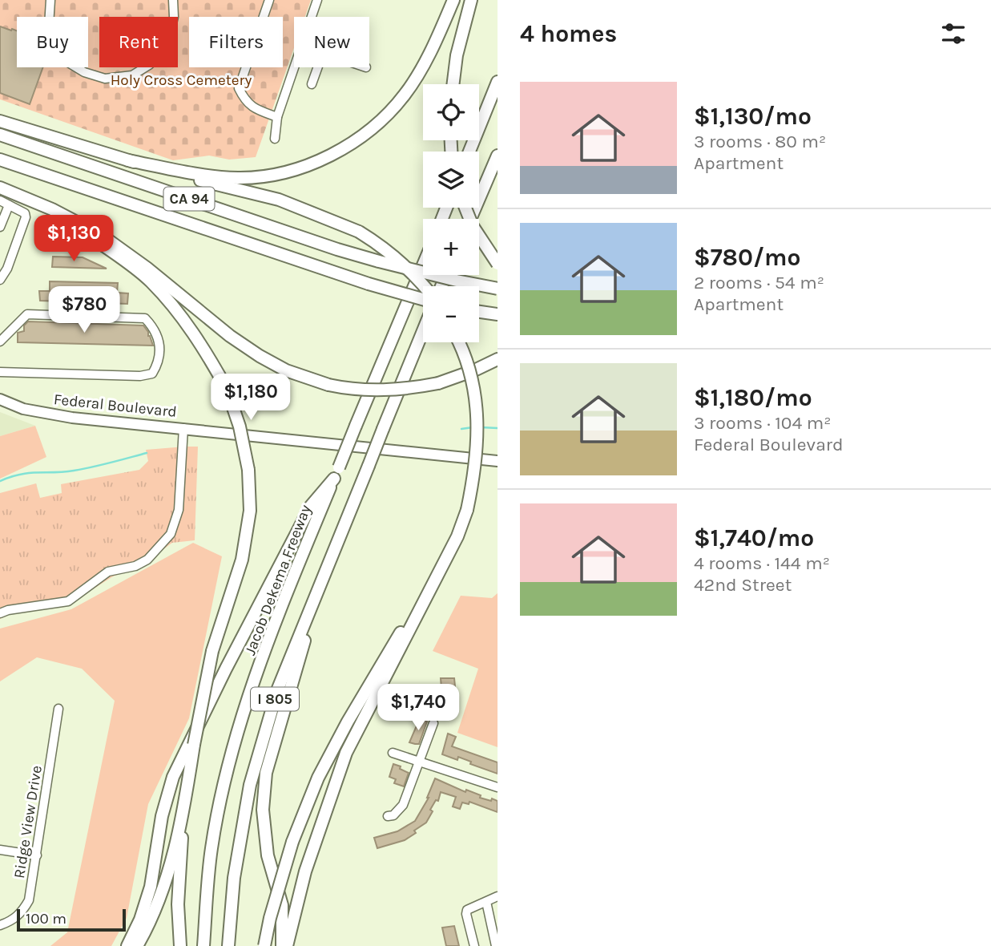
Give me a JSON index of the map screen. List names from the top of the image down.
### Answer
{
  "streets": {
    "highway": ["CA 94", "Jacob Dekema Freeway", "I 805"],
    "main road": ["Federal Boulevard"],
    "street": ["Ridge View Drive"]
  },
  "parks": ["Holy Cross Cemetery"],
  "scale_bar": "100 m",
  "page": {
    "heading": "4 homes",
    "chip": [
      "Buy",
      "Rent",
      "Filters",
      "New"
    ],
    "list": [
      {
        "name": "$1,130/mo",
        "note": "3 rooms · 80 m² · Apartment"
      },
      {
        "name": "$780/mo",
        "note": "2 rooms · 54 m² · Apartment"
      },
      {
        "name": "$1,180/mo",
        "note": "3 rooms · 104 m² · Federal Boulevard"
      },
      {
        "name": "$1,740/mo",
        "note": "4 rooms · 144 m² · 42nd Street"
      }
    ],
    "map_buttons": ["+", "−"],
    "price": [
      "$1,130",
      "$780",
      "$1,180",
      "$1,740"
    ],
    "scale": "100 m"
  }
}
